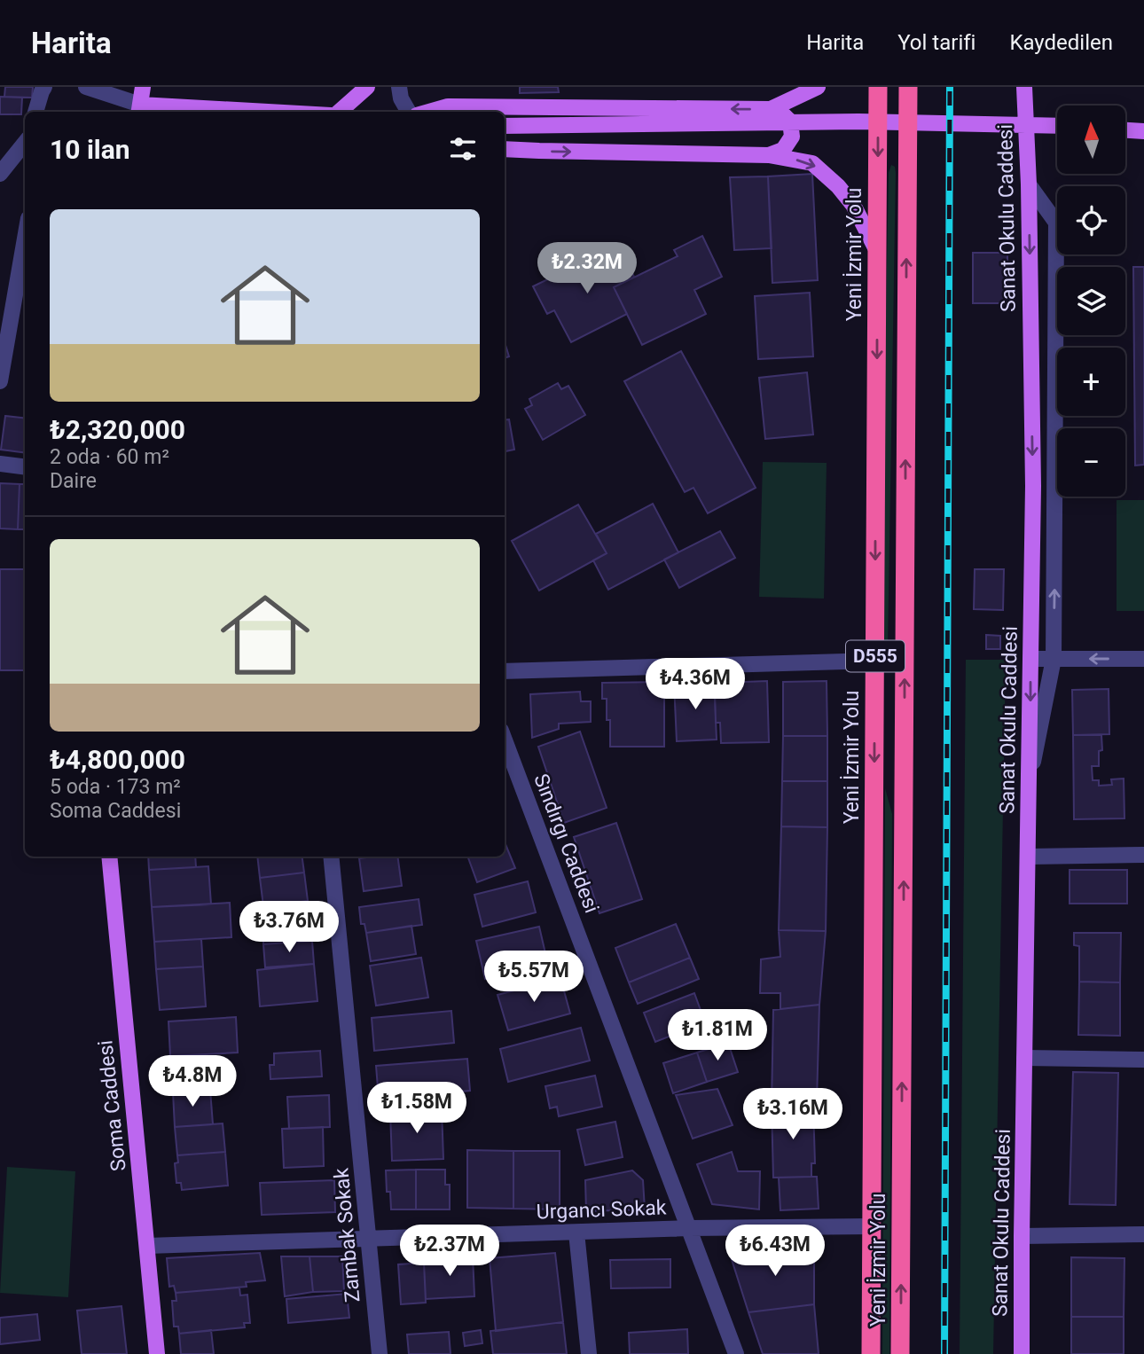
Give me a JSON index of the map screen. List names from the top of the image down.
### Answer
{
  "streets": {
    "highway": ["Yeni İzmir Yolu", "D555"],
    "main road": ["Sanat Okulu Caddesi", "Soma Caddesi"],
    "street": ["Sındırgı Caddesi", "Urgancı Sokak", "Zambak Sokak"]
  },
  "crossings": [
    ["Yeni İzmir Yolu", "Urgancı Sokak"],
    ["Sındırgı Caddesi", "Urgancı Sokak"],
    ["Soma Caddesi", "Urgancı Sokak"],
    ["Urgancı Sokak", "Zambak Sokak"]
  ],
  "one_way": ["Sanat Okulu Caddesi"],
  "north": "top",
  "page": {
    "header": "Harita",
    "nav": ["Harita", "Yol tarifi", "Kaydedilen"],
    "map_buttons": ["+", "−"],
    "heading": "10 ilan",
    "list": [
      {
        "name": "₺2,320,000",
        "note": "2 oda · 60 m² · Daire"
      },
      {
        "name": "₺4,800,000",
        "note": "5 oda · 173 m² · Soma Caddesi"
      }
    ],
    "price": [
      "₺2.32M",
      "₺4.36M",
      "₺3.76M",
      "₺5.57M",
      "₺1.81M",
      "₺4.8M",
      "₺1.58M",
      "₺3.16M",
      "₺2.37M",
      "₺6.43M"
    ]
  }
}
